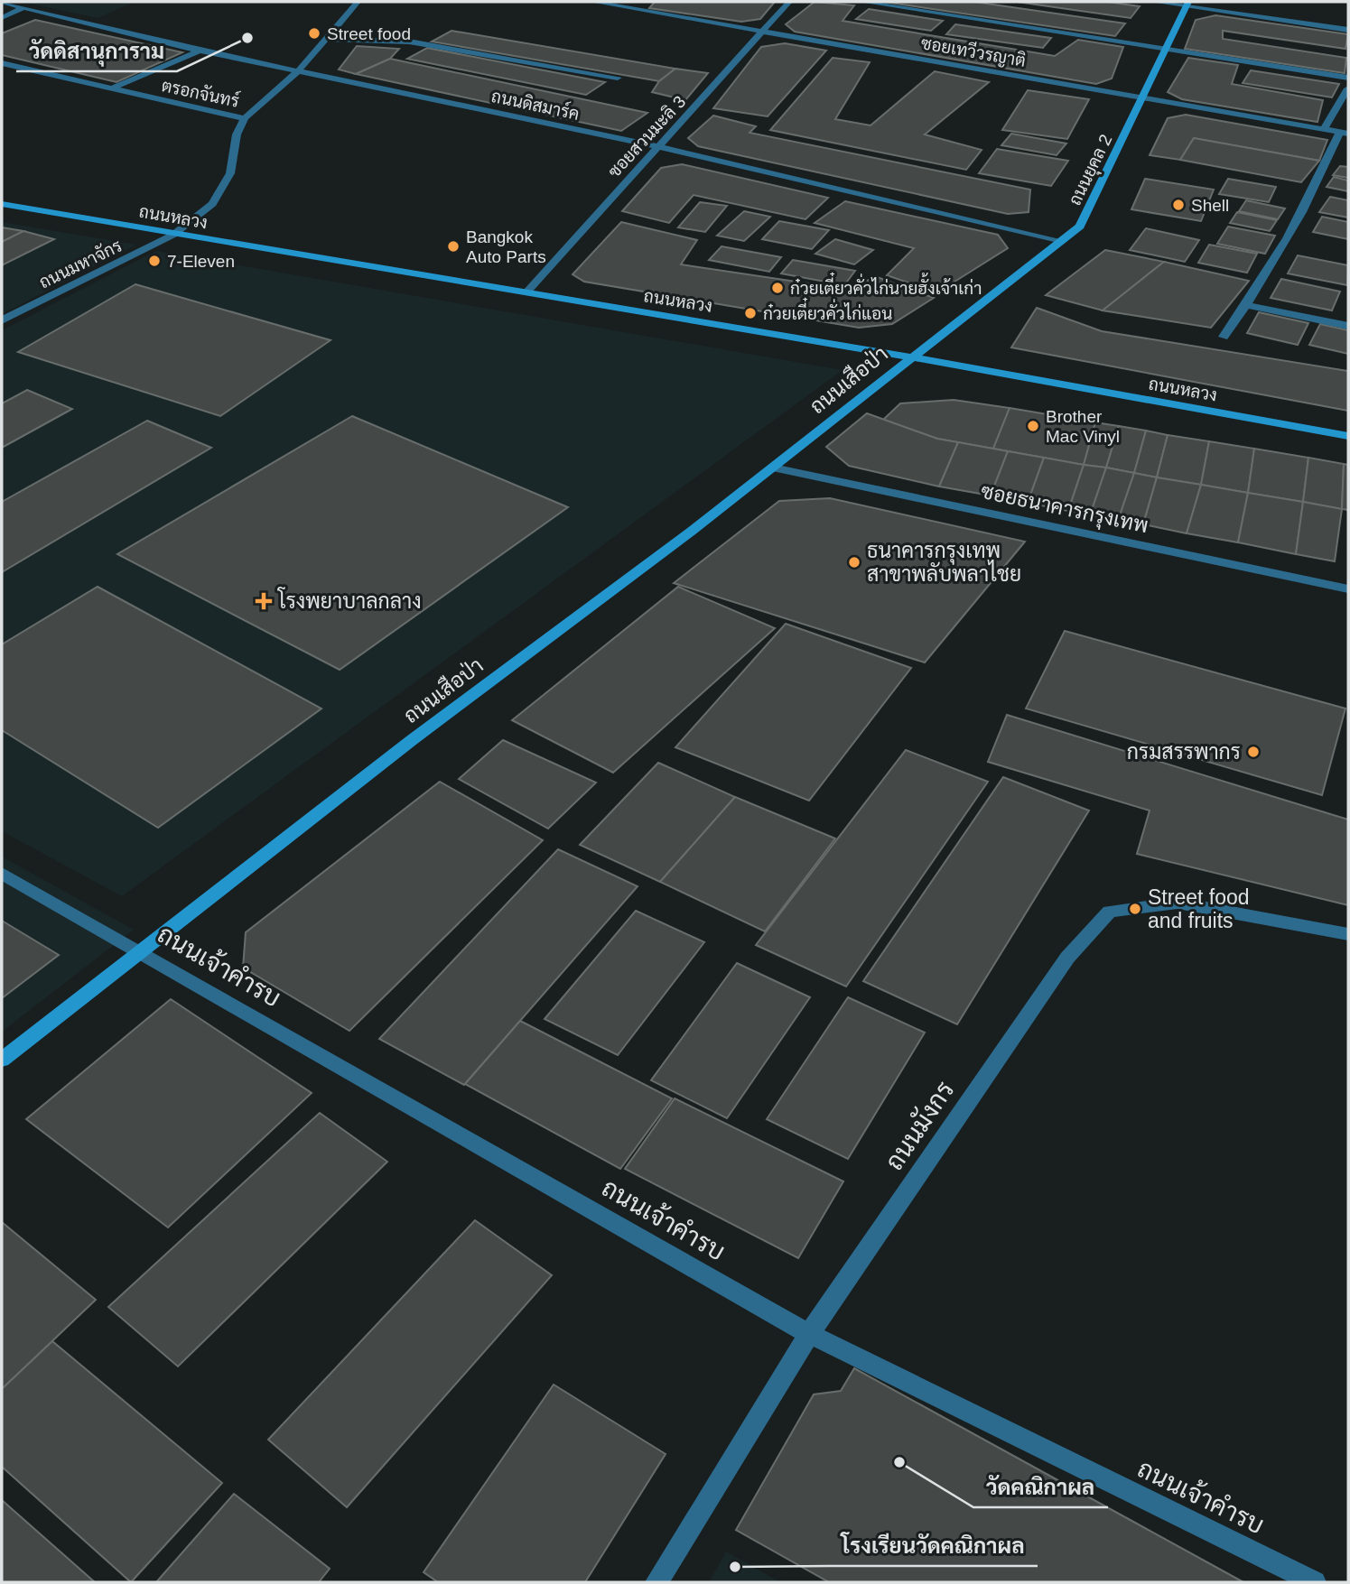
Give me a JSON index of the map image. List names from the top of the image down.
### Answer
{
  "streets": {
    "street": [
      "ซอยเทวีวรญาติ",
      "ตรอกจันทร์",
      "ถนนดิสมาร์ค",
      "ซอยสวนมะลิ 3",
      "ถนนยุคล 2",
      "ถนนหลวง",
      "ถนนมหาจักร",
      "ถนนเสือป่า",
      "ซอยธนาคารกรุงเทพ",
      "ถนนเจ้าคำรบ",
      "ถนนมังกร"
    ]
  },
  "crossings": [
    ["ซอยเทวีวรญาติ", "ซอยสวนมะลิ 3"],
    ["ซอยเทวีวรญาติ", "ถนนยุคล 2"],
    ["ตรอกจันทร์", "ถนนมหาจักร"],
    ["ถนนดิสมาร์ค", "ซอยสวนมะลิ 3"],
    ["ถนนดิสมาร์ค", "ถนนยุคล 2"],
    ["ซอยสวนมะลิ 3", "ถนนหลวง"],
    ["ถนนยุคล 2", "ถนนหลวง"],
    ["ถนนยุคล 2", "ถนนเสือป่า"],
    ["ถนนหลวง", "ถนนมหาจักร"],
    ["ถนนหลวง", "ถนนเสือป่า"],
    ["ถนนเสือป่า", "ซอยธนาคารกรุงเทพ"],
    ["ถนนเสือป่า", "ถนนเจ้าคำรบ"],
    ["ถนนเจ้าคำรบ", "ถนนมังกร"]
  ],
  "places": {
    "other": [
      "Street food",
      "วัดดิสานุการาม",
      "Shell",
      "Bangkok Auto Parts",
      "7-Eleven",
      "ก๋วยเตี๋ยวคั่วไก่นายฮั้งเจ้าเก่า",
      "ก๋วยเตี๋ยวคั่วไก่แอน",
      "Brother Mac Vinyl",
      "ธนาคารกรุงเทพ สาขาพลับพลาไชย",
      "กรมสรรพากร",
      "Street food and fruits",
      "วัดคณิกาผล",
      "โรงเรียนวัดคณิกาผล"
    ],
    "health": ["โรงพยาบาลกลาง"]
  }
}
